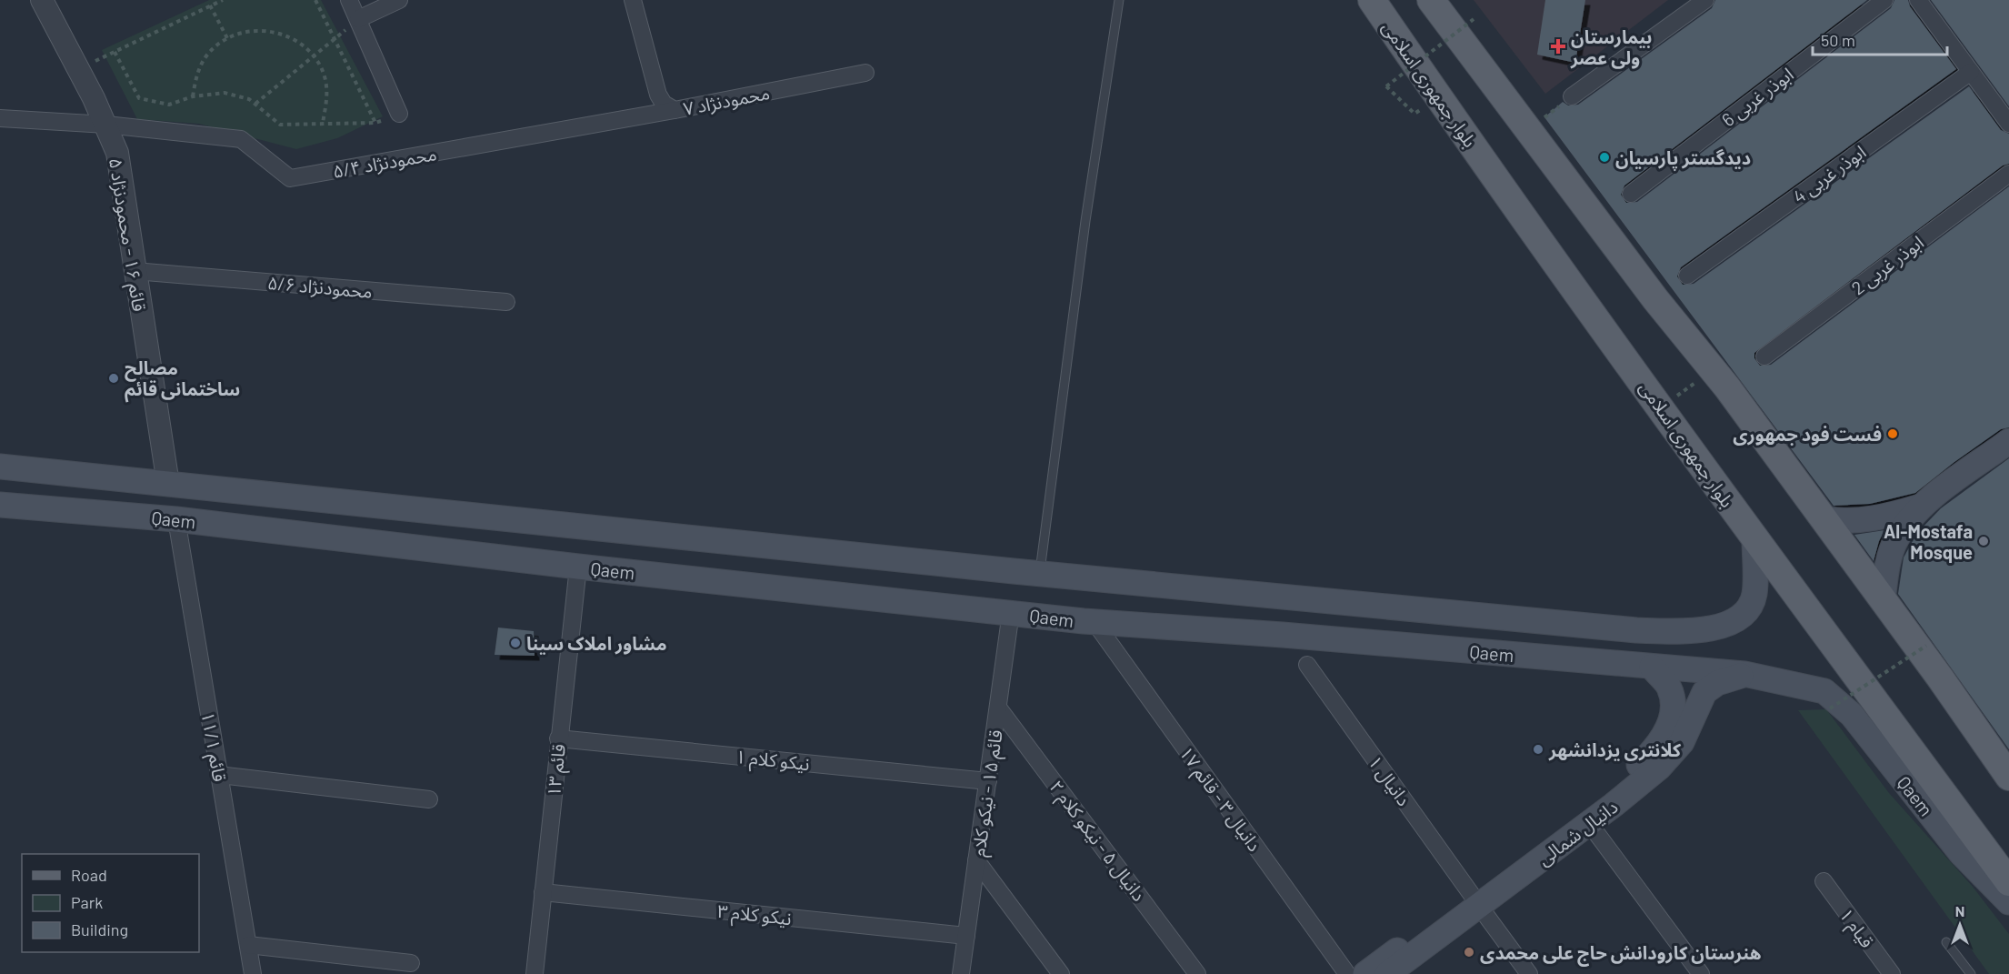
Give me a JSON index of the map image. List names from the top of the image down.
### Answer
{
  "streets": {
    "main road": ["بلوار جمهوری اسلامی", "Qaem", "دانیال شمالی"],
    "street": [
      "ابوذر غربی 6",
      "محمودنژاد ۷",
      "محمودنژاد ۵/۴",
      "ابوذر غربی 4",
      "قائم ۱۶ - محمودنژاد ۵",
      "ابوذر غربی 2",
      "محمودنژاد ۵/۶",
      "قائم ۱۱/۱",
      "نیکو کلام ۱",
      "قائم ۱۳",
      "دانیال ۱",
      "قائم ۱۵ - نیکو کلام",
      "دانیال ۳ - قائم ۱۷",
      "دانیال ۵ - نیکو کلام ۲",
      "نیکو کلام ۳",
      "قیام ۱"
    ]
  },
  "crossings": [
    ["بلوار جمهوری اسلامی", "Qaem"],
    ["محمودنژاد ۷", "محمودنژاد ۵/۴"],
    ["محمودنژاد ۵/۴", "قائم ۱۶ - محمودنژاد ۵"],
    ["قائم ۱۶ - محمودنژاد ۵", "محمودنژاد ۵/۶"],
    ["قائم ۱۶ - محمودنژاد ۵", "Qaem"],
    ["Qaem", "قائم ۱۱/۱"],
    ["Qaem", "قائم ۱۳"],
    ["Qaem", "قائم ۱۵ - نیکو کلام"],
    ["Qaem", "دانیال ۳ - قائم ۱۷"],
    ["Qaem", "دانیال شمالی"],
    ["نیکو کلام ۱", "قائم ۱۳"],
    ["نیکو کلام ۱", "قائم ۱۵ - نیکو کلام"],
    ["قائم ۱۳", "نیکو کلام ۳"],
    ["دانیال ۱", "دانیال شمالی"],
    ["قائم ۱۵ - نیکو کلام", "دانیال ۵ - نیکو کلام ۲"],
    ["قائم ۱۵ - نیکو کلام", "نیکو کلام ۳"]
  ],
  "places": {
    "health": ["بیمارستان ولی عصر"],
    "other": [
      "دیدگستر پارسیان",
      "مصالح ساختمانی قائم",
      "فست فود جمهوری",
      "Al-Mostafa Mosque",
      "مشاور املاک سینا",
      "کلانتری یزدانشهر",
      "هنرستان کارودانش حاج علی محمدی"
    ]
  },
  "legend": ["Road", "Park", "Building"],
  "scale_bar": "50 m",
  "north": "top"
}
